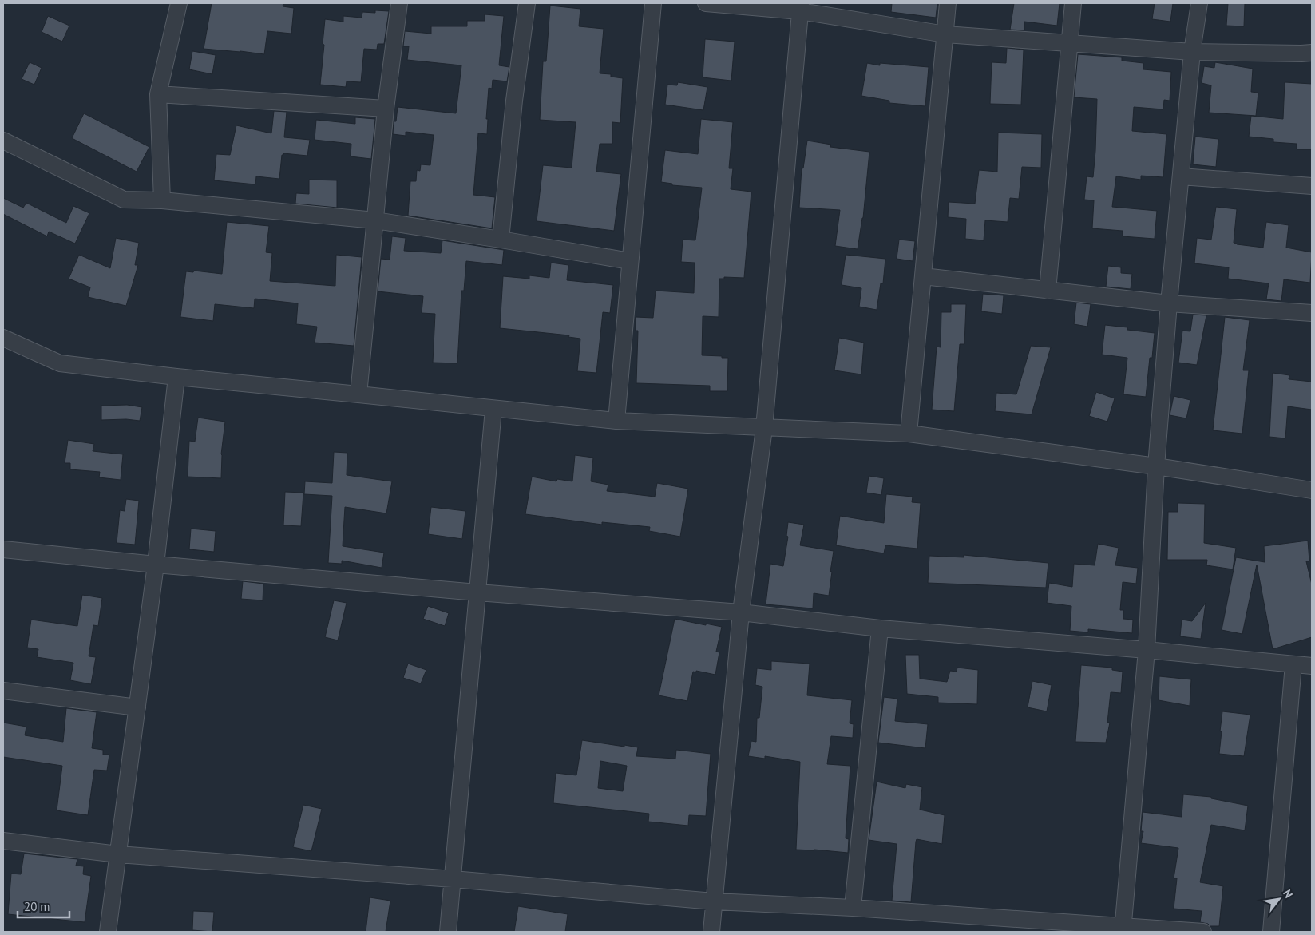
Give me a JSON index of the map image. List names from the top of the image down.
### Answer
{
  "scale_bar": "20 m",
  "north": "top right"
}
